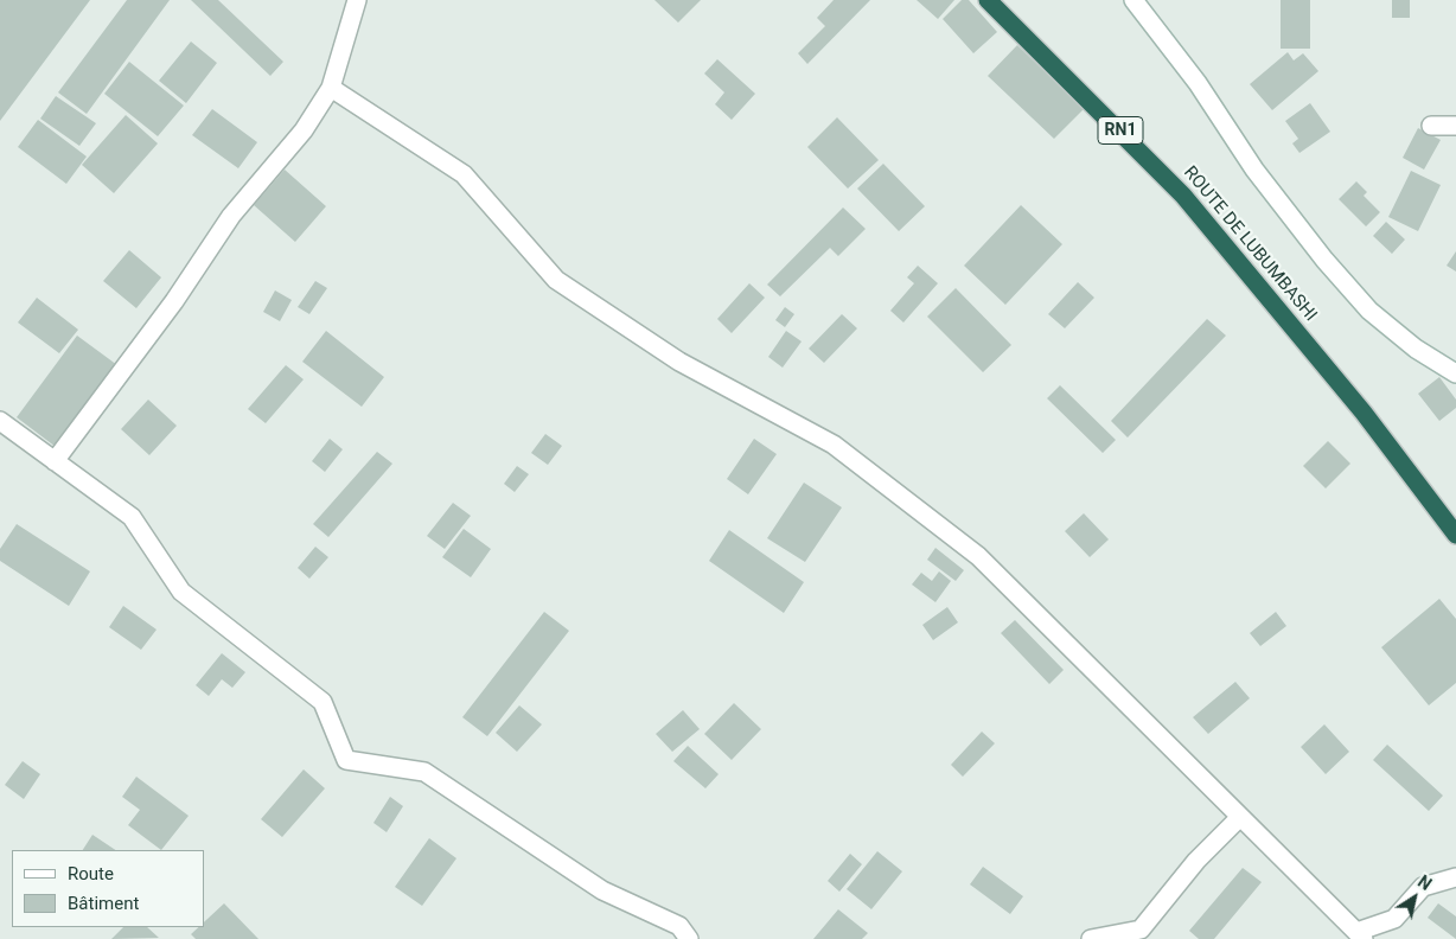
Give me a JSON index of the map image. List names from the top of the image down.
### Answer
{
  "streets": {
    "highway": ["RN1", "ROUTE DE LUBUMBASHI"]
  },
  "legend": ["Route", "Bâtiment"],
  "north": "top right"
}
